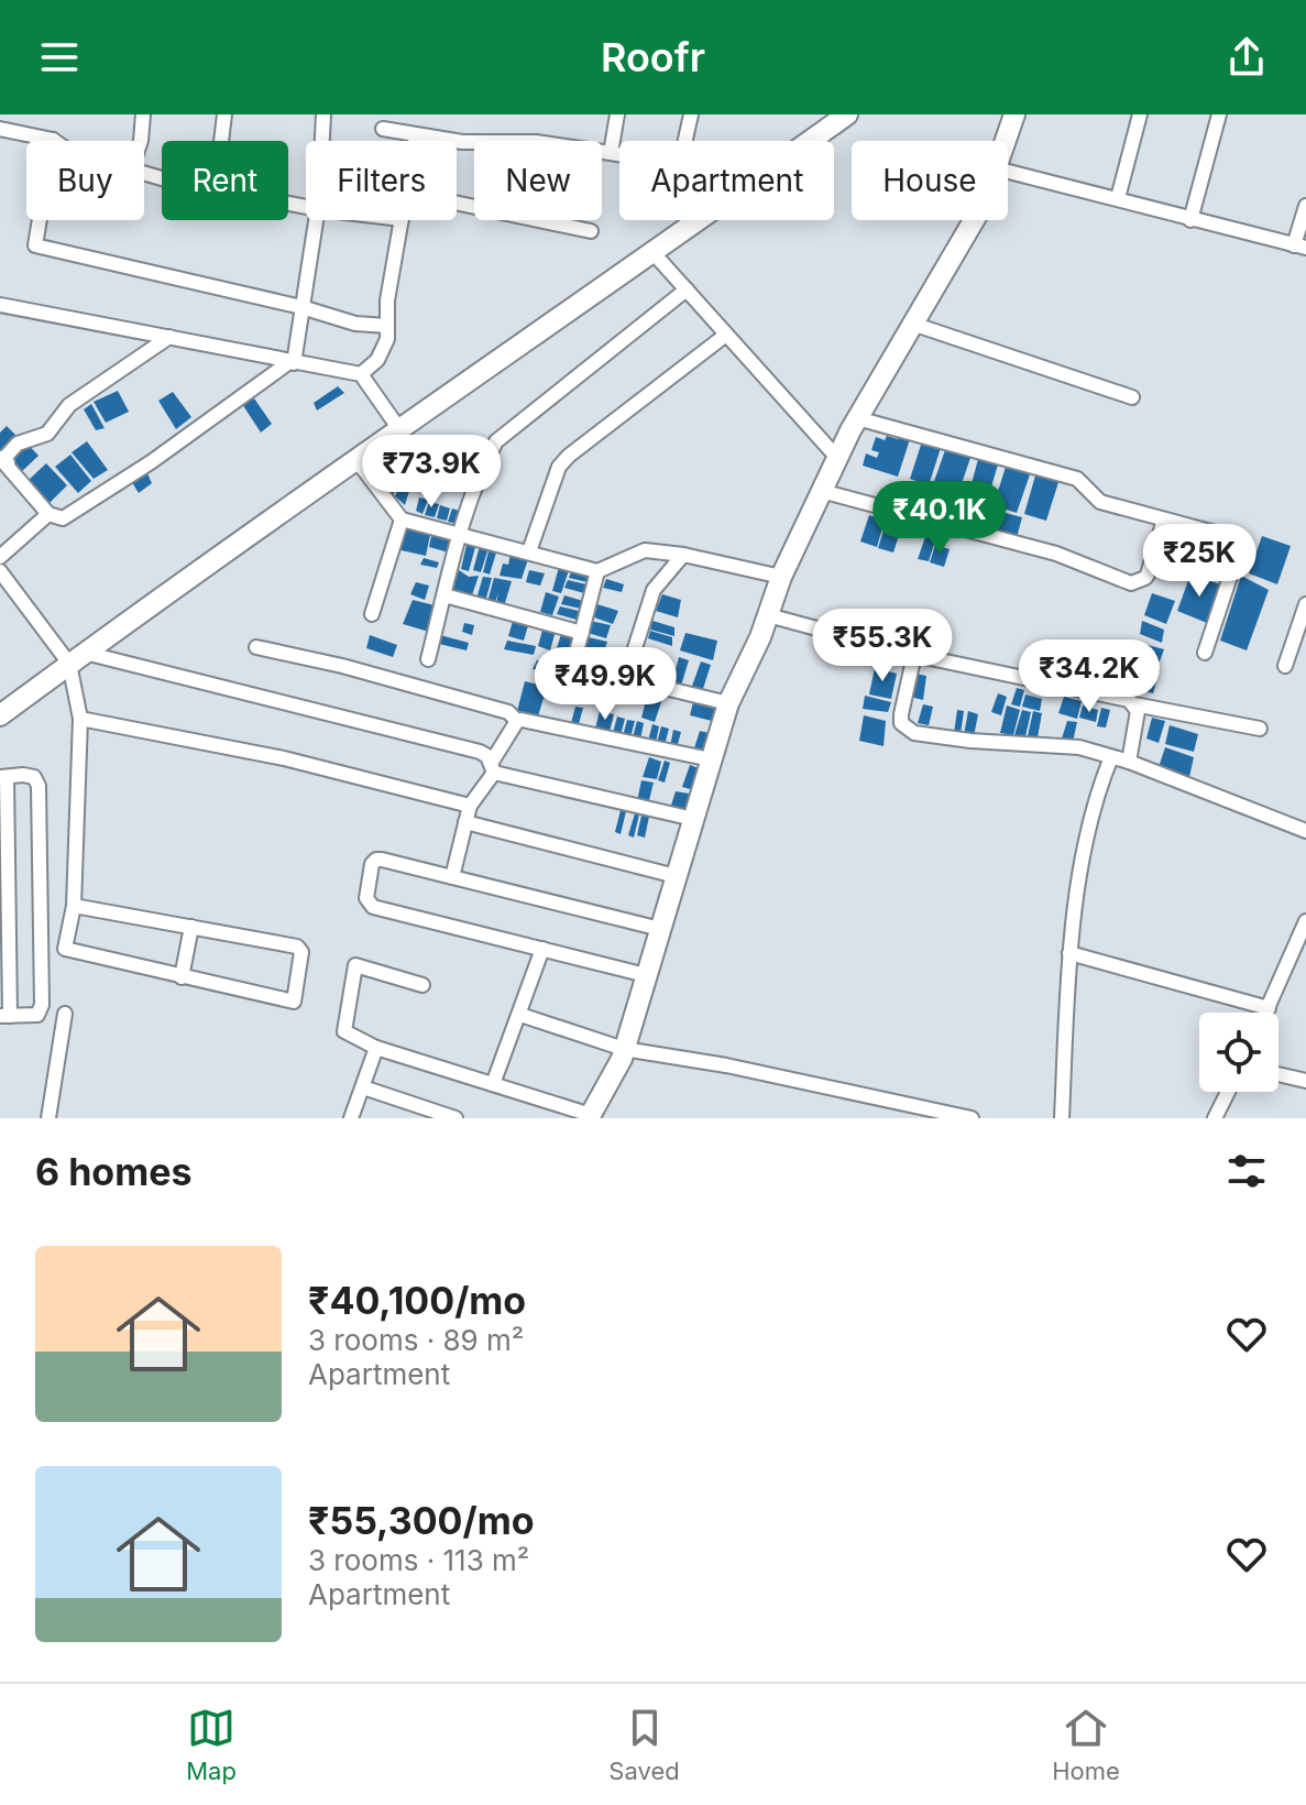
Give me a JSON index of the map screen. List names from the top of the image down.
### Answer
{
  "page": {
    "header": "Roofr",
    "chip": [
      "Buy",
      "Rent",
      "Filters",
      "New",
      "Apartment",
      "House"
    ],
    "price": [
      "₹73.9K",
      "₹40.1K",
      "₹25K",
      "₹55.3K",
      "₹34.2K",
      "₹49.9K"
    ],
    "heading": "6 homes",
    "list": [
      {
        "name": "₹40,100/mo",
        "note": "3 rooms · 89 m² · Apartment"
      },
      {
        "name": "₹55,300/mo",
        "note": "3 rooms · 113 m² · Apartment"
      }
    ],
    "tabs": ["Map", "Saved", "Home"]
  }
}
